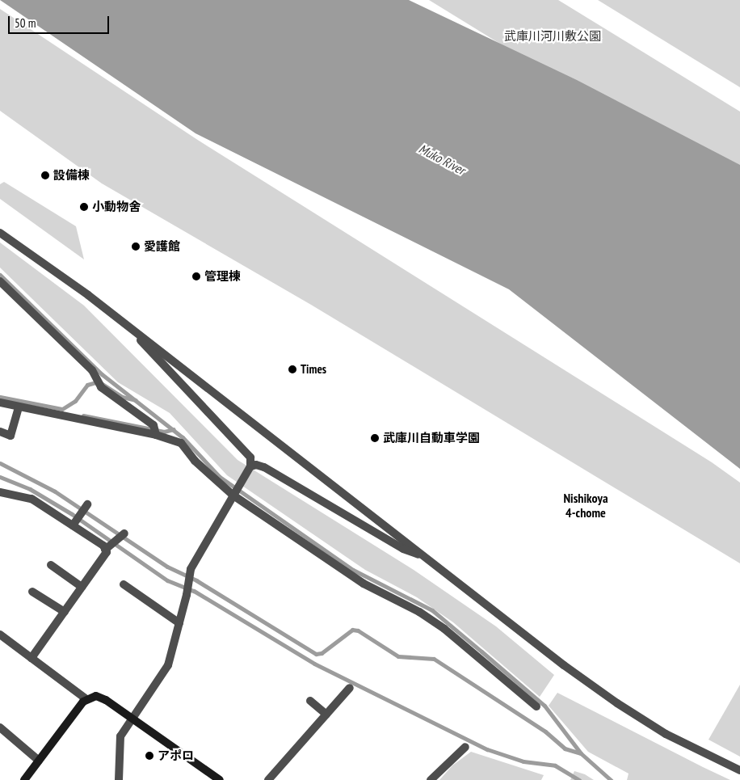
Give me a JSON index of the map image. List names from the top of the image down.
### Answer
{
  "districts": ["Nishikoya 4-chome"],
  "water": ["Muko River"],
  "parks": ["武庫川河川敷公園"],
  "places": [
    "設備棟",
    "小動物舍",
    "愛護館",
    "管理棟",
    "Times",
    "武庫川自動車学園",
    "アポロ"
  ],
  "scale_bar": "50 m"
}
